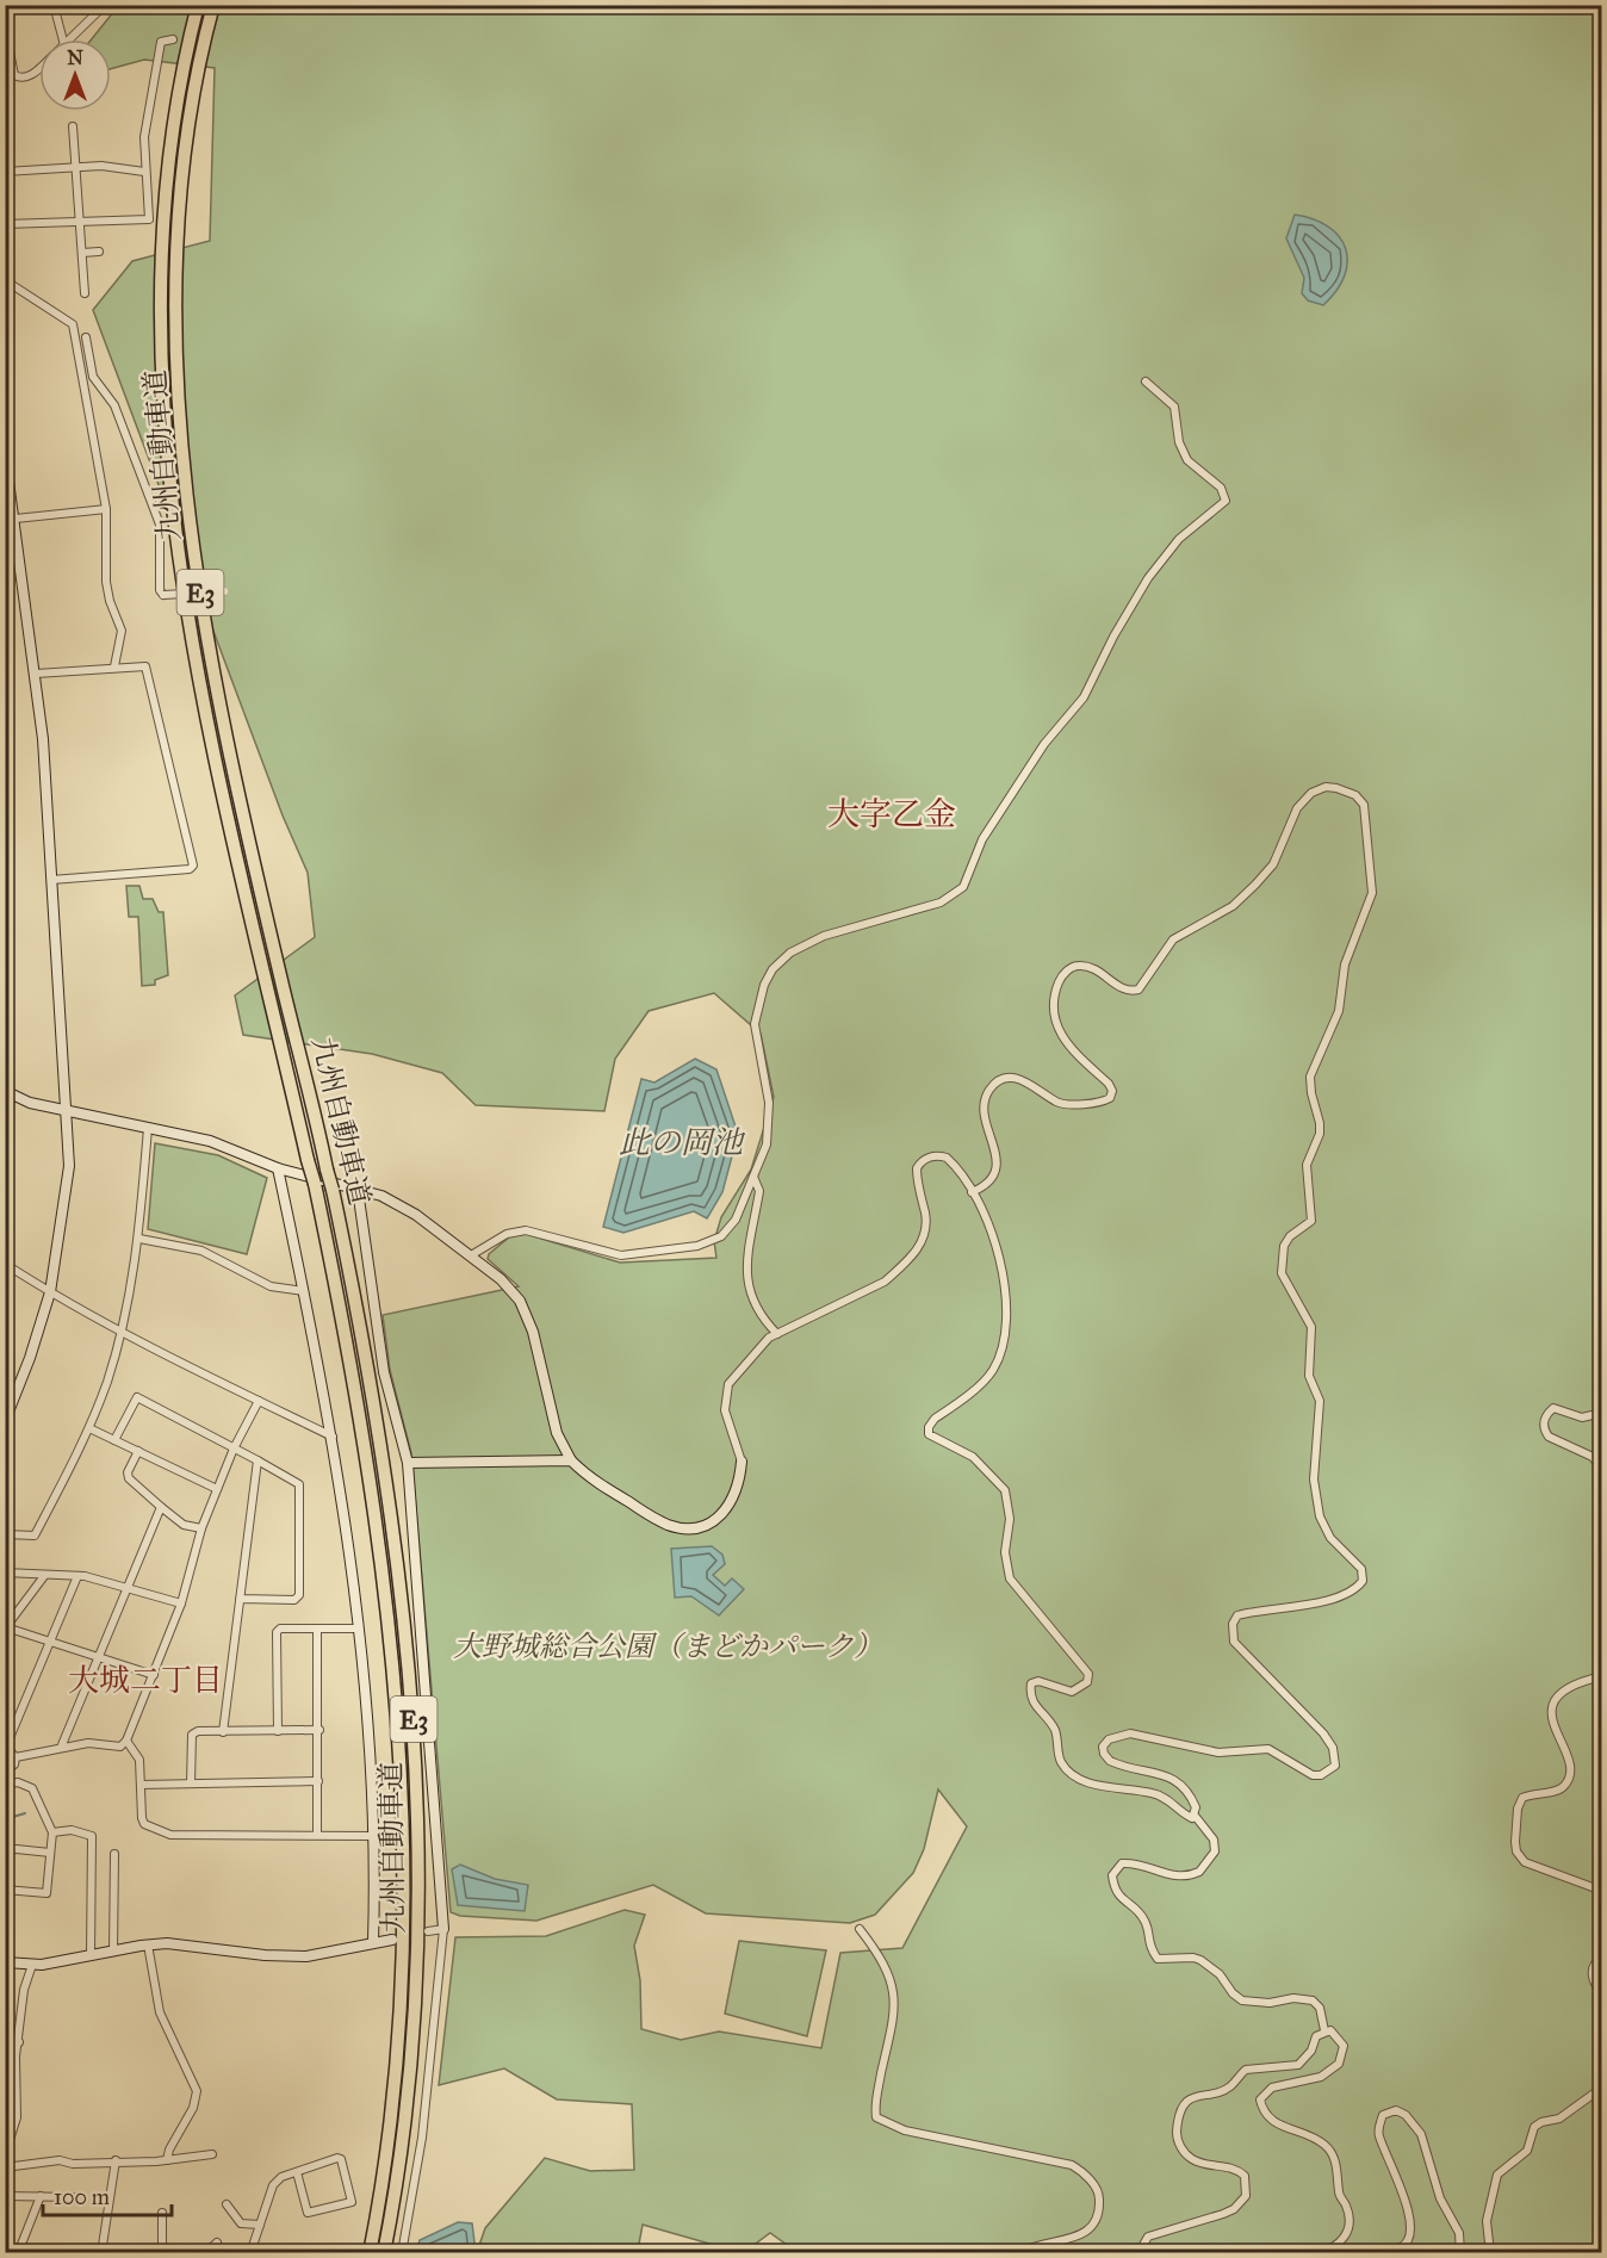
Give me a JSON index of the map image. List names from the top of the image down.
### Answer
{
  "streets": {
    "highway": ["九州自動車道", "E3"]
  },
  "districts": ["大字乙金", "大城二丁目"],
  "water": ["此の岡池"],
  "parks": ["大野城総合公園（まどかパーク）"],
  "scale_bar": "100 m",
  "north": "top"
}
